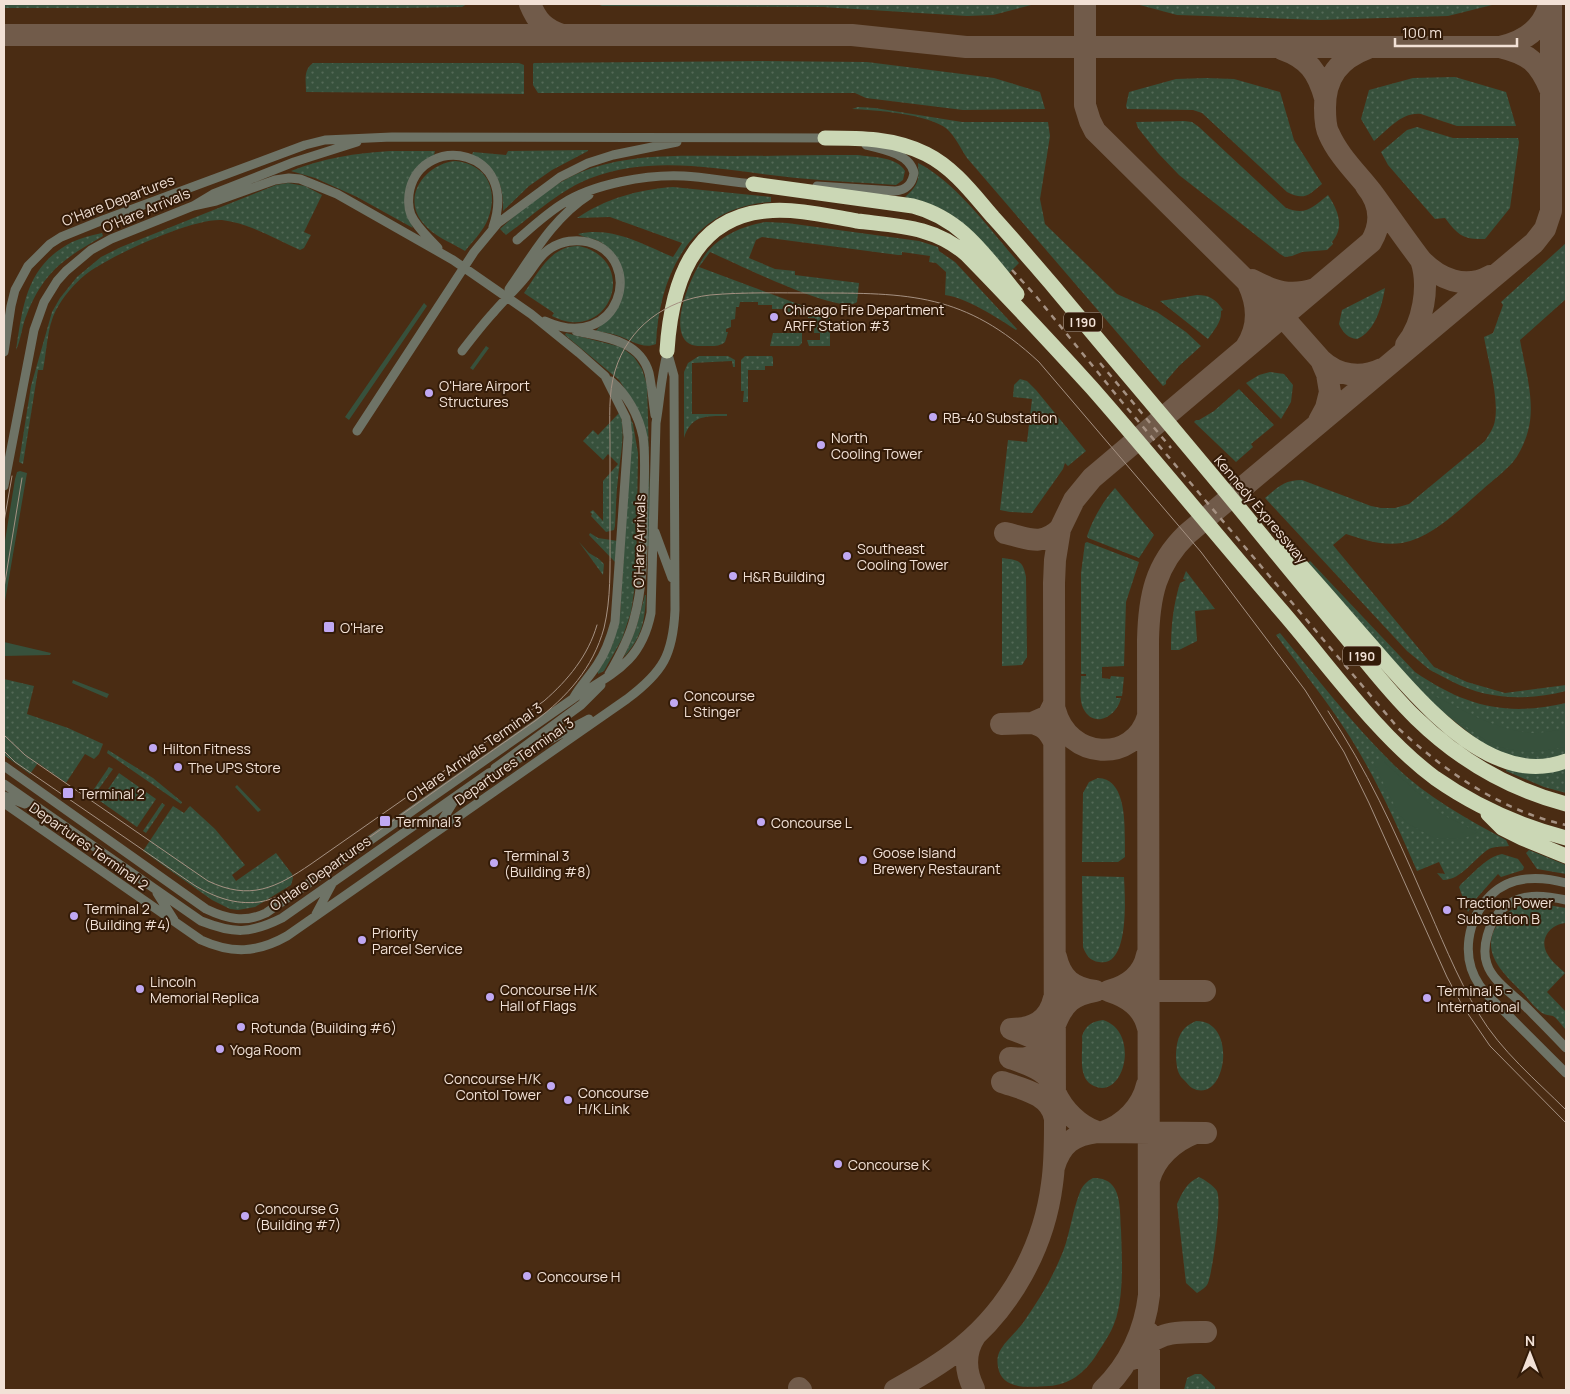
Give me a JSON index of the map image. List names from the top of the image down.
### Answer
{
  "streets": {
    "highway": ["I 190", "Kennedy Expressway"],
    "street": [
      "O'Hare Departures",
      "O'Hare Arrivals",
      "O'Hare Arrivals Terminal 3",
      "Departures Terminal 3",
      "Departures Terminal 2"
    ]
  },
  "crossings": [
    ["O'Hare Departures", "O'Hare Arrivals"],
    ["O'Hare Departures", "Departures Terminal 3"],
    ["O'Hare Arrivals", "O'Hare Arrivals Terminal 3"],
    ["Departures Terminal 3", "Departures Terminal 2"]
  ],
  "places": {
    "other": [
      "Chicago Fire Department ARFF Station #3",
      "O'Hare Airport Structures",
      "RB-40 Substation",
      "North Cooling Tower",
      "Southeast Cooling Tower",
      "H&R Building",
      "Concourse L Stinger",
      "Hilton Fitness",
      "The UPS Store",
      "Concourse L",
      "Goose Island Brewery Restaurant",
      "Terminal 3 (Building #8)",
      "Traction Power Substation B",
      "Terminal 2 (Building #4)",
      "Priority Parcel Service",
      "Lincoln Memorial Replica",
      "Concourse H/K Hall of Flags",
      "Terminal 5 - International",
      "Rotunda (Building #6)",
      "Yoga Room",
      "Concourse H/K Contol Tower",
      "Concourse H/K Link",
      "Concourse K",
      "Concourse G (Building #7)",
      "Concourse H"
    ],
    "transit": ["O'Hare", "Terminal 2", "Terminal 3"]
  },
  "scale_bar": "100 m",
  "north": "top"
}
